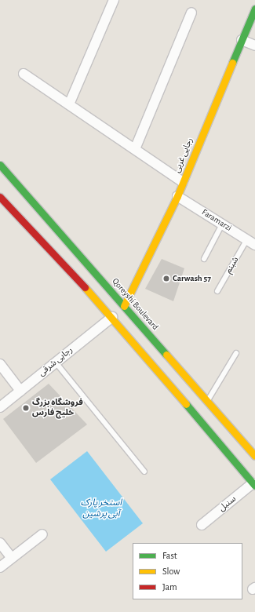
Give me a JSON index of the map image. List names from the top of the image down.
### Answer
{
  "streets": {
    "main road": ["رجایی غربی", "Qoreyshi Boulevard"],
    "street": ["Faramarzi", "رجایی شرقی", "سنبل"],
    "lane": ["شبنم"]
  },
  "crossings": [
    ["رجایی غربی", "Faramarzi"],
    ["رجایی غربی", "Qoreyshi Boulevard"],
    ["Faramarzi", "شبنم"]
  ],
  "water": ["استخر پارک آبی پرشین"],
  "places": ["Carwash 57", "فروشگاه بزرگ خلیج فارس"],
  "legend": ["Fast", "Slow", "Jam"]
}
